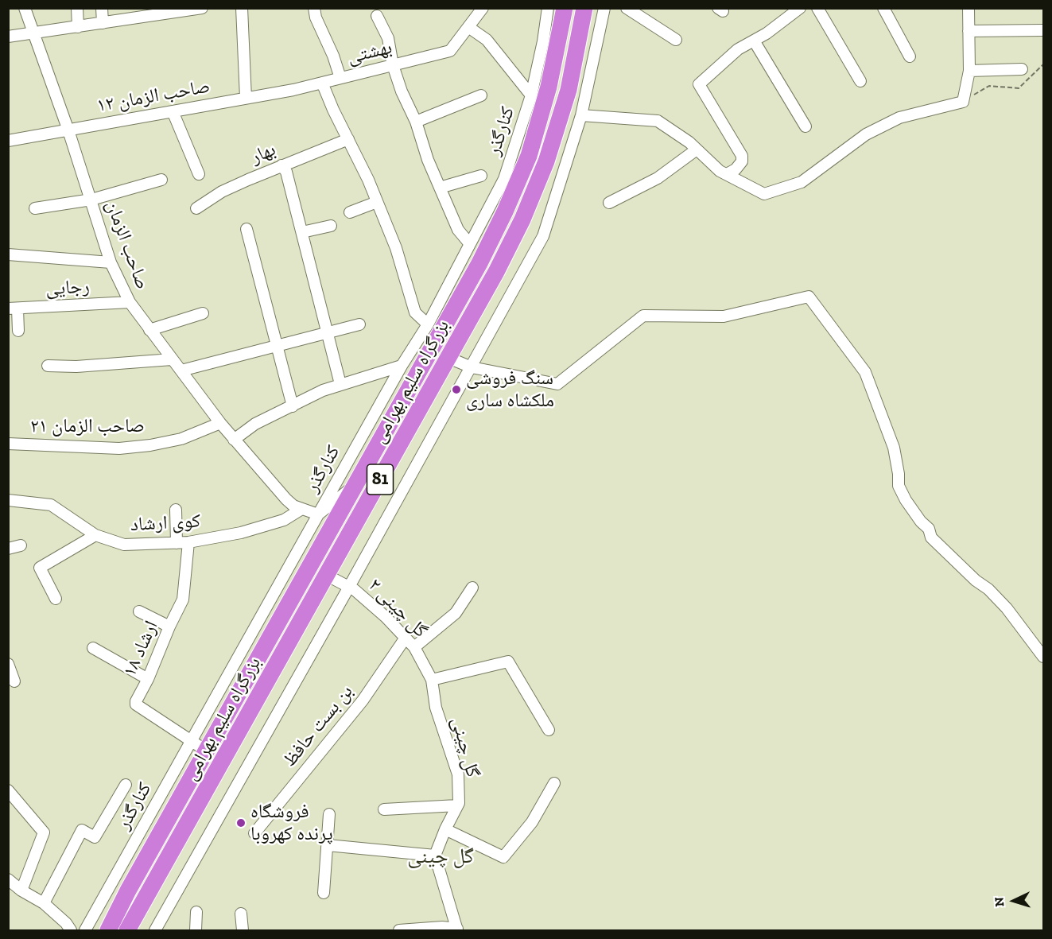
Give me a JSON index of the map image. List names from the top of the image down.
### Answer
{
  "streets": {
    "highway": ["بزرگراه سلیم بهرامی", "81"],
    "street": [
      "بهشتی",
      "صاحب الزمان ۱۲",
      "کنارگذر",
      "بهار",
      "صاحب الزمان",
      "رجایی",
      "صاحب الزمان ۲۱",
      "کوی ارشاد",
      "گل چینی ۲",
      "ارشاد ۱۸",
      "بن بست حافظ",
      "گل چینی"
    ]
  },
  "crossings": [
    ["بهشتی", "صاحب الزمان ۱۲"],
    ["صاحب الزمان ۱۲", "صاحب الزمان"],
    ["کنارگذر", "صاحب الزمان"],
    ["کنارگذر", "ارشاد ۱۸"],
    ["صاحب الزمان", "رجایی"],
    ["صاحب الزمان", "صاحب الزمان ۲۱"],
    ["صاحب الزمان", "کوی ارشاد"],
    ["بزرگراه سلیم بهرامی", "گل چینی ۲"],
    ["کوی ارشاد", "ارشاد ۱۸"],
    ["گل چینی ۲", "بن بست حافظ"],
    ["گل چینی ۲", "گل چینی"]
  ],
  "districts": ["گل چینی"],
  "places": ["سنگ فروشی ملکشاه ساری", "فروشگاه پرنده کهروبا"],
  "north": "left"
}
